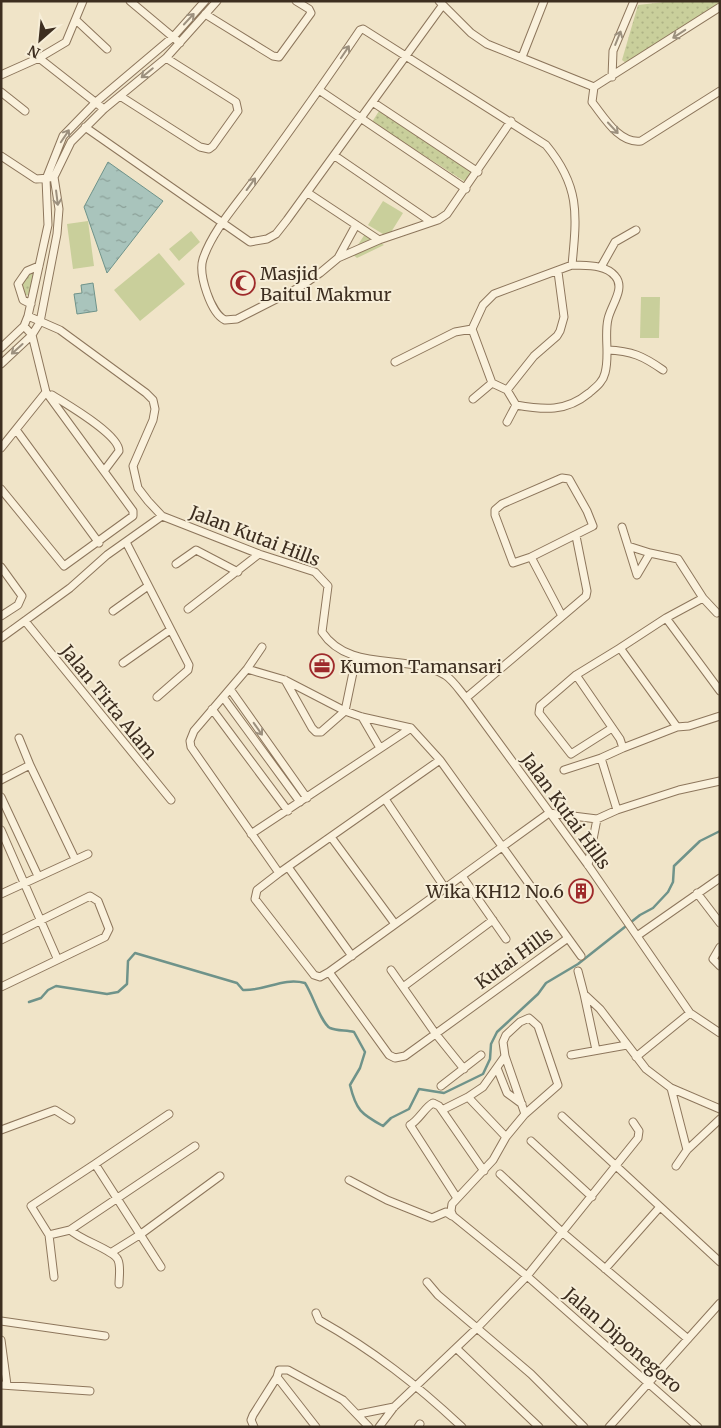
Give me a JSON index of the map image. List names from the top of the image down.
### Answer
{
  "streets": {
    "street": [
      "Jalan Kutai Hills",
      "Jalan Tirta Alam",
      "Kutai Hills",
      "Jalan Diponegoro"
    ]
  },
  "places": {
    "mosque": ["Masjid Baitul Makmur"],
    "office": ["Kumon Tamansari"],
    "building": ["Wika KH12 No.6"]
  },
  "north": "bottom left"
}
